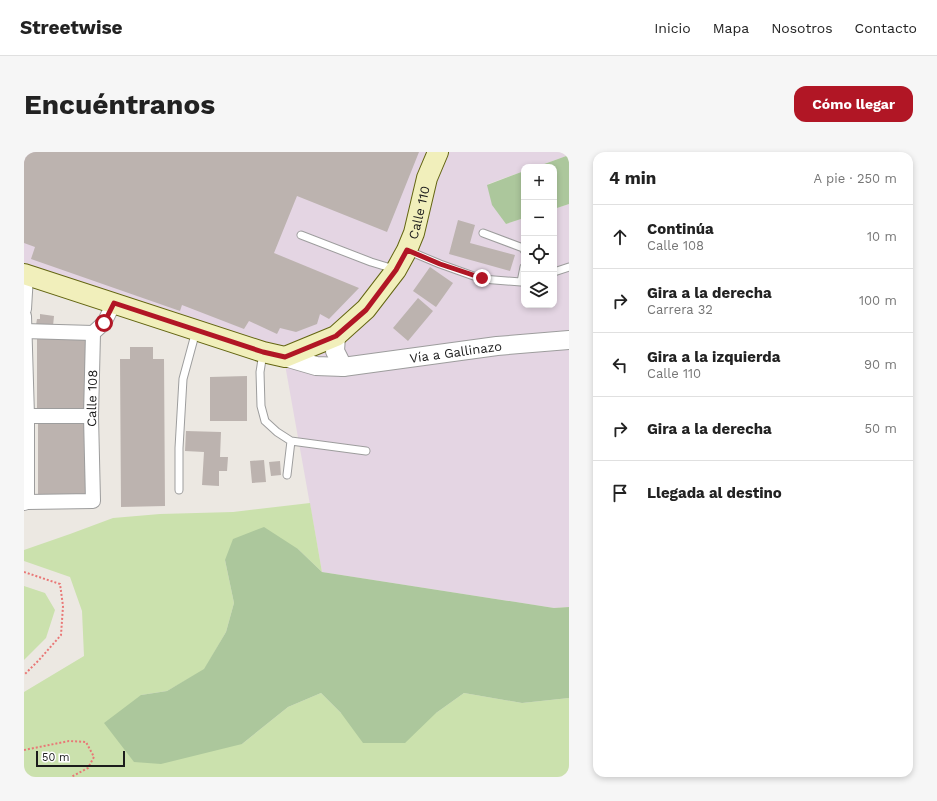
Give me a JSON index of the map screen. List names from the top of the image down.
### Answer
{
  "streets": {
    "main road": ["Calle 110"],
    "street": ["Vía a Gallinazo", "Calle 108"]
  },
  "crossings": [
    ["Calle 110", "Vía a Gallinazo"]
  ],
  "scale_bar": "50 m",
  "page": {
    "header": "Streetwise",
    "nav": [
      "Inicio",
      "Mapa",
      "Nosotros",
      "Contacto"
    ],
    "buttons": "Cómo llegar",
    "title": "Encuéntranos",
    "heading": ["4 min", "A pie · 250 m"],
    "map_buttons": ["+", "−"],
    "list": [
      ["Continúa", "Calle 108", "10 m"],
      ["Gira a la derecha", "Carrera 32", "100 m"],
      ["Gira a la izquierda", "Calle 110", "90 m"],
      ["Gira a la derecha", "50 m"],
      "Llegada al destino"
    ],
    "scale": "50 m"
  }
}
